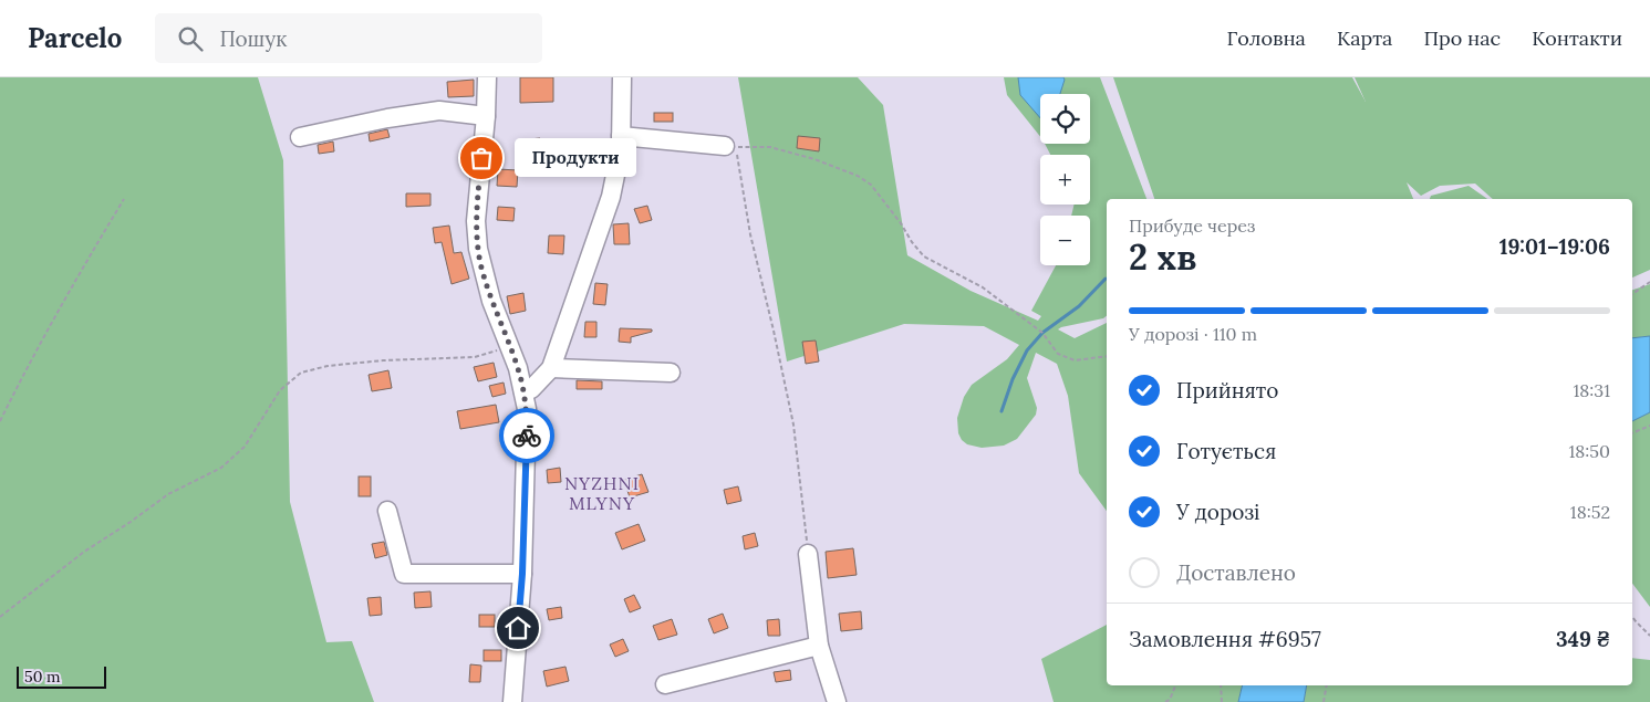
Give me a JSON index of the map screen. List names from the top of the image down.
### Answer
{
  "districts": ["NYZHNI MLYNY"],
  "places": ["Продукти"],
  "scale_bar": "50 m",
  "page": {
    "header": "Parcelo",
    "search": "Пошук",
    "nav": [
      "Головна",
      "Карта",
      "Про нас",
      "Контакти"
    ],
    "map_buttons": ["+", "−"],
    "bubble": "Продукти",
    "heading": ["2 хв", "Прибуде через", "19:01–19:06"],
    "panel": ["Замовлення #6957", "349 ₴"],
    "bar": "У дорозі · 110 m",
    "list": [
      ["Прийнято", "18:31"],
      ["Готується", "18:50"],
      ["У дорозі", "18:52"],
      "Доставлено"
    ],
    "scale": "50 m"
  }
}
